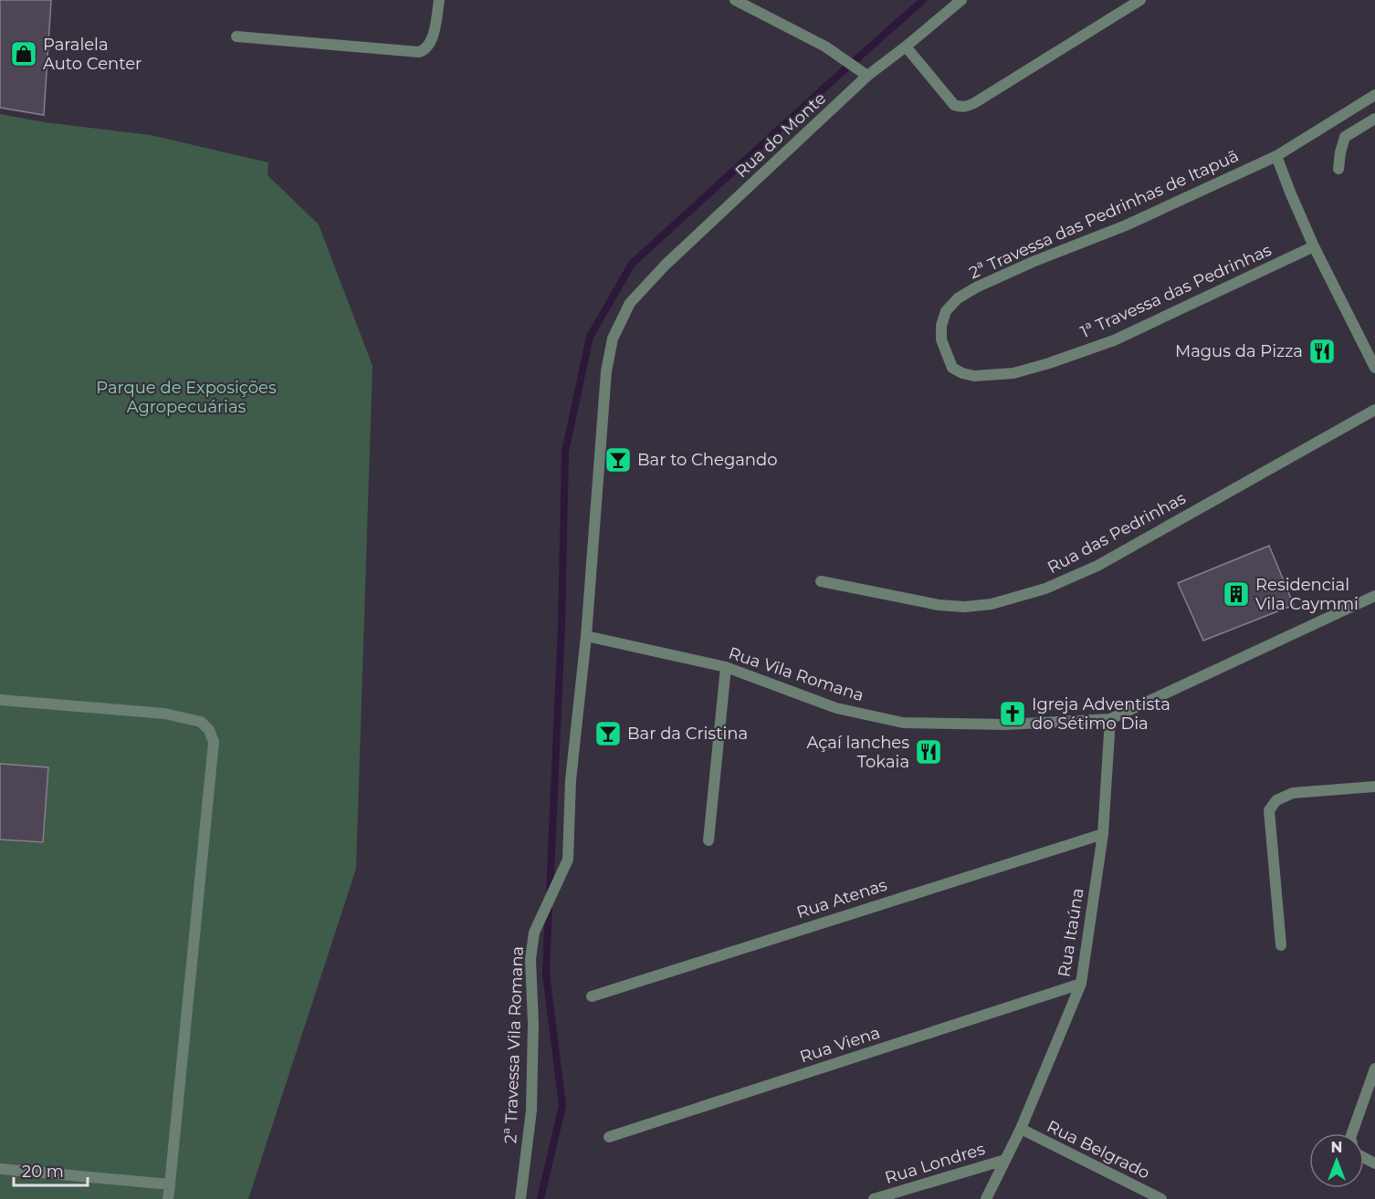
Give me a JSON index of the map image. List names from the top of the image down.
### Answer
{
  "streets": {
    "street": [
      "Rua do Monte",
      "2ª Travessa das Pedrinhas de Itapuã",
      "1ª Travessa das Pedrinhas",
      "Rua das Pedrinhas",
      "Rua Vila Romana",
      "Rua Atenas",
      "Rua Itaúna",
      "2ª Travessa Vila Romana",
      "Rua Viena",
      "Rua Belgrado",
      "Rua Londres"
    ]
  },
  "crossings": [
    ["Rua do Monte", "Rua Vila Romana"],
    ["Rua do Monte", "2ª Travessa Vila Romana"],
    ["2ª Travessa das Pedrinhas de Itapuã", "1ª Travessa das Pedrinhas"],
    ["Rua Vila Romana", "Rua Itaúna"],
    ["Rua Vila Romana", "2ª Travessa Vila Romana"],
    ["Rua Atenas", "Rua Itaúna"],
    ["Rua Itaúna", "Rua Viena"],
    ["Rua Itaúna", "Rua Belgrado"],
    ["Rua Itaúna", "Rua Londres"]
  ],
  "parks": ["Parque de Exposições Agropecuárias"],
  "places": {
    "shop": ["Paralela Auto Center"],
    "restaurant": ["Magus da Pizza", "Açaí lanches Tokaia"],
    "bar": ["Bar to Chegando", "Bar da Cristina"],
    "building": ["Residencial Vila Caymmi"],
    "church": ["Igreja Adventista do Sétimo Dia"]
  },
  "scale_bar": "20 m",
  "north": "top"
}
